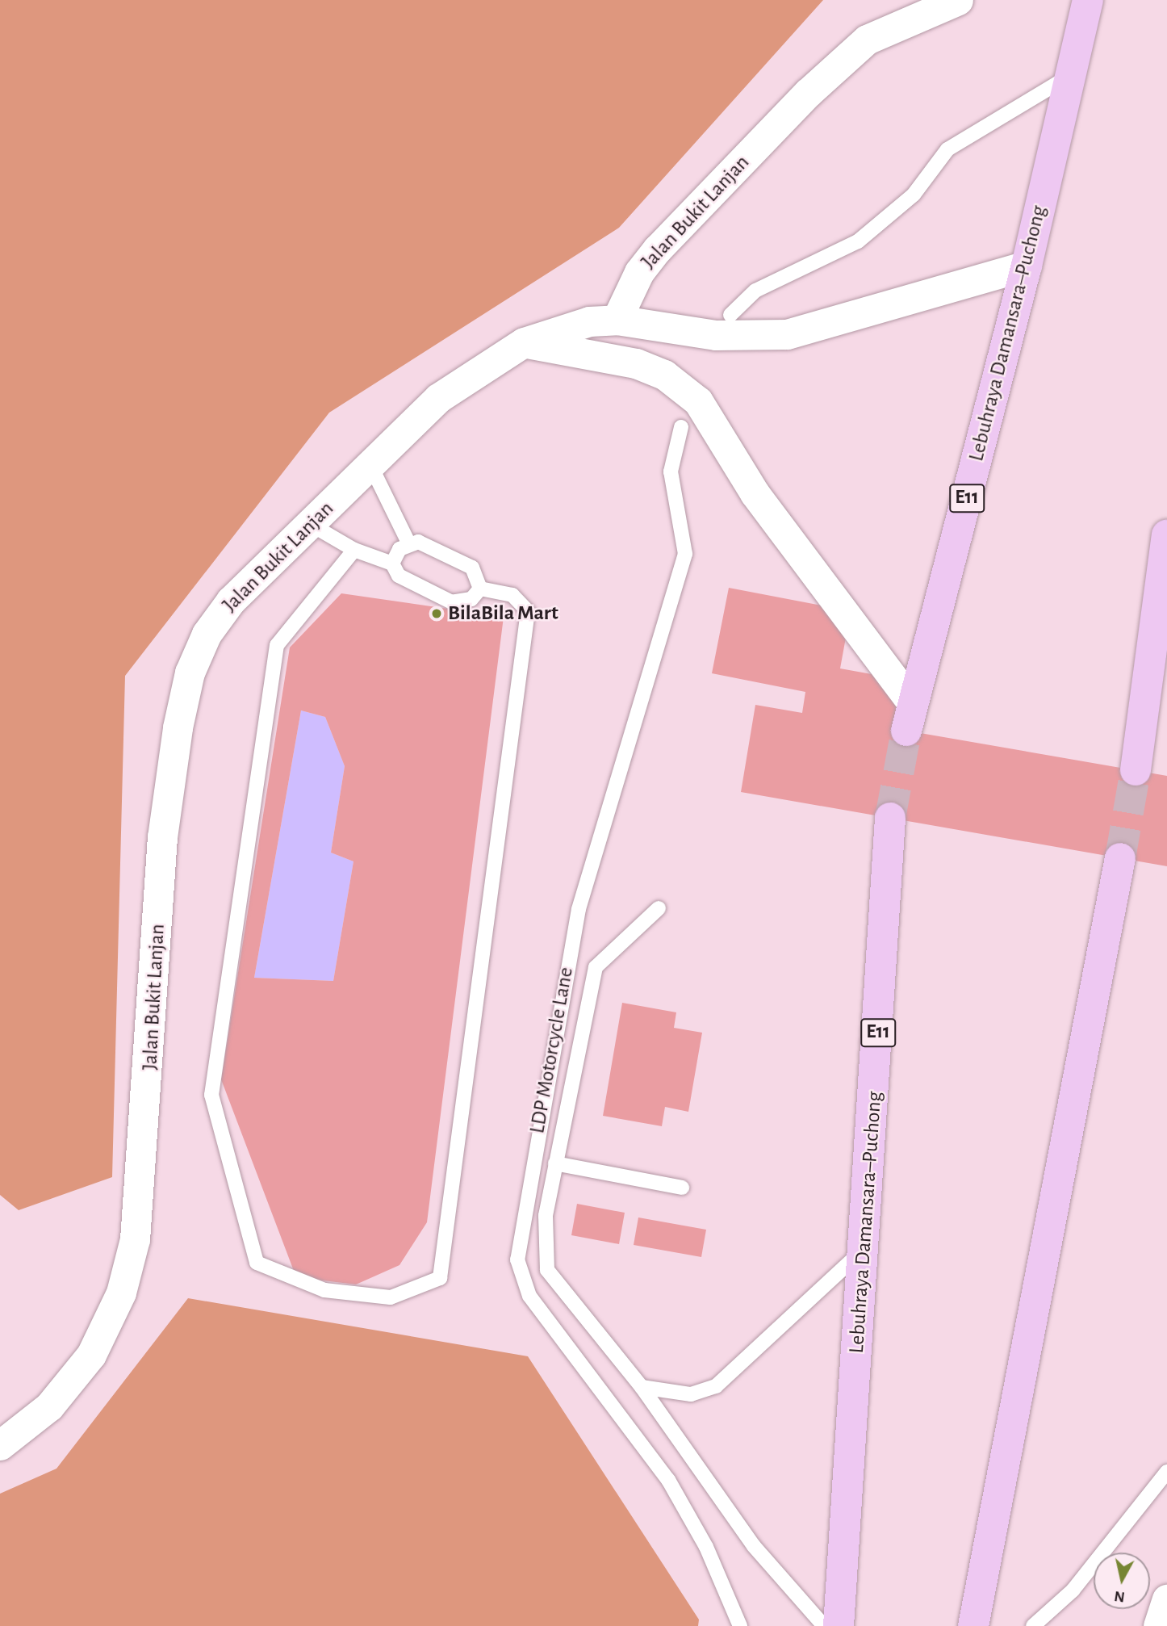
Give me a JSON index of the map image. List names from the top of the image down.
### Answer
{
  "streets": {
    "highway": ["Lebuhraya Damansara–Puchong", "E11"],
    "street": ["Jalan Bukit Lanjan"],
    "lane": ["LDP Motorcycle Lane"]
  },
  "places": ["BilaBila Mart"],
  "north": "bottom"
}
